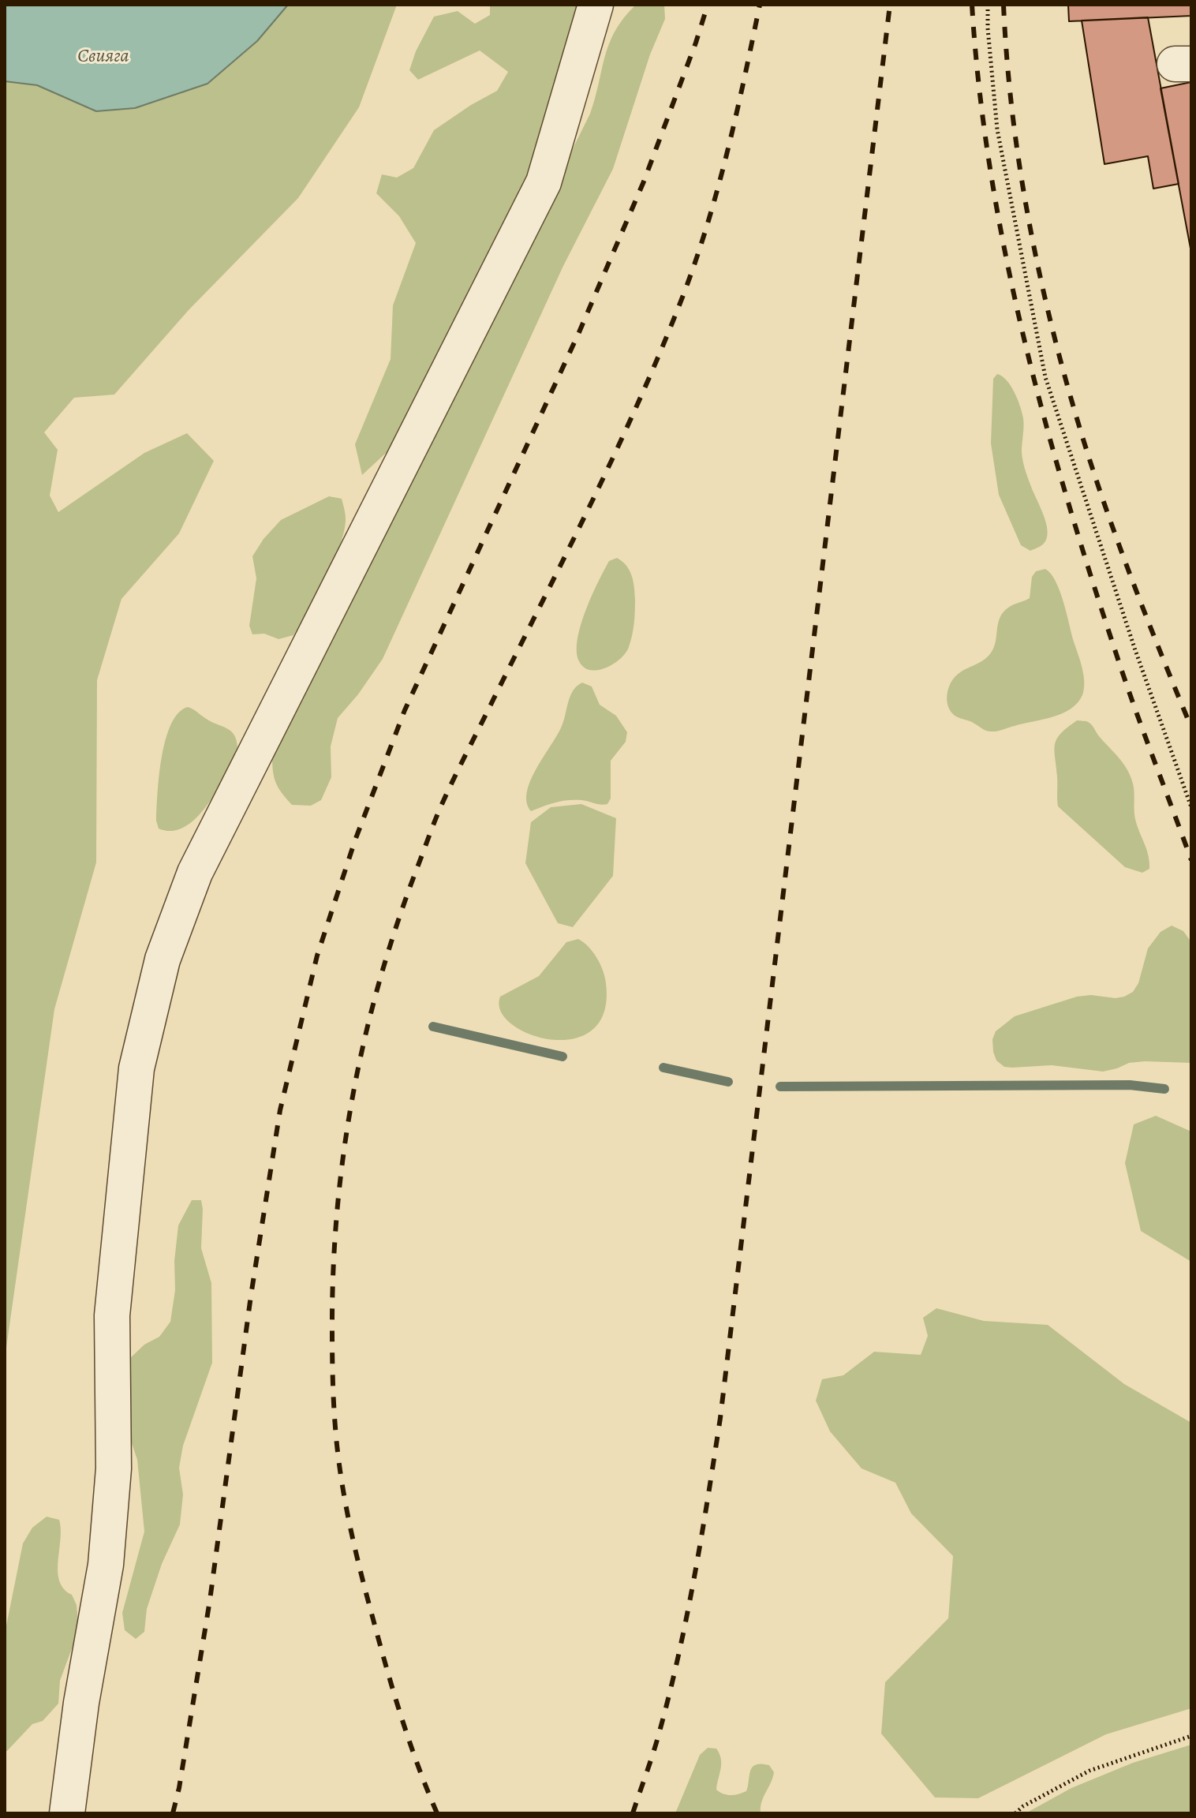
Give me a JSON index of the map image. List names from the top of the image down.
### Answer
{
  "water": ["Свияга"]
}
